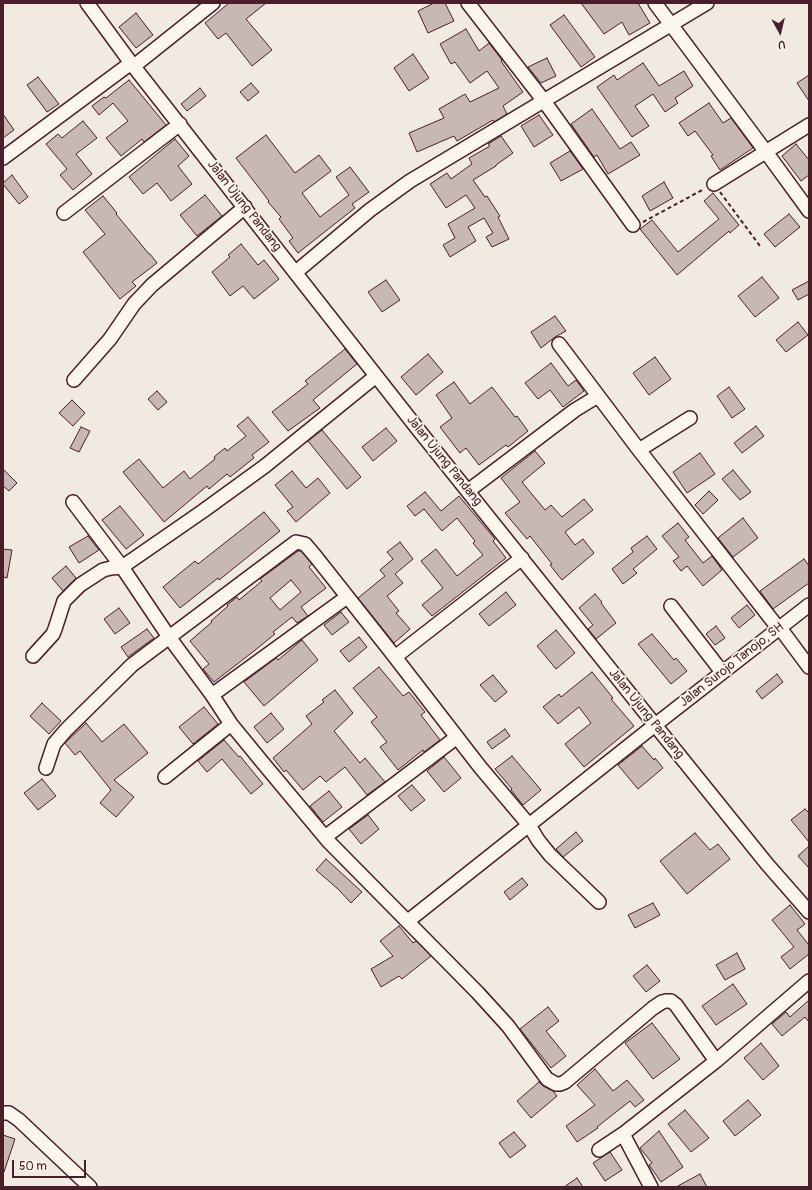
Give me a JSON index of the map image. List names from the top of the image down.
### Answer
{
  "streets": {
    "street": ["Jalan Ujung Pandang", "Jalan Surojo Tanojo, SH"]
  },
  "crossings": [
    ["Jalan Ujung Pandang", "Jalan Surojo Tanojo, SH"]
  ],
  "scale_bar": "50 m",
  "north": "bottom"
}
